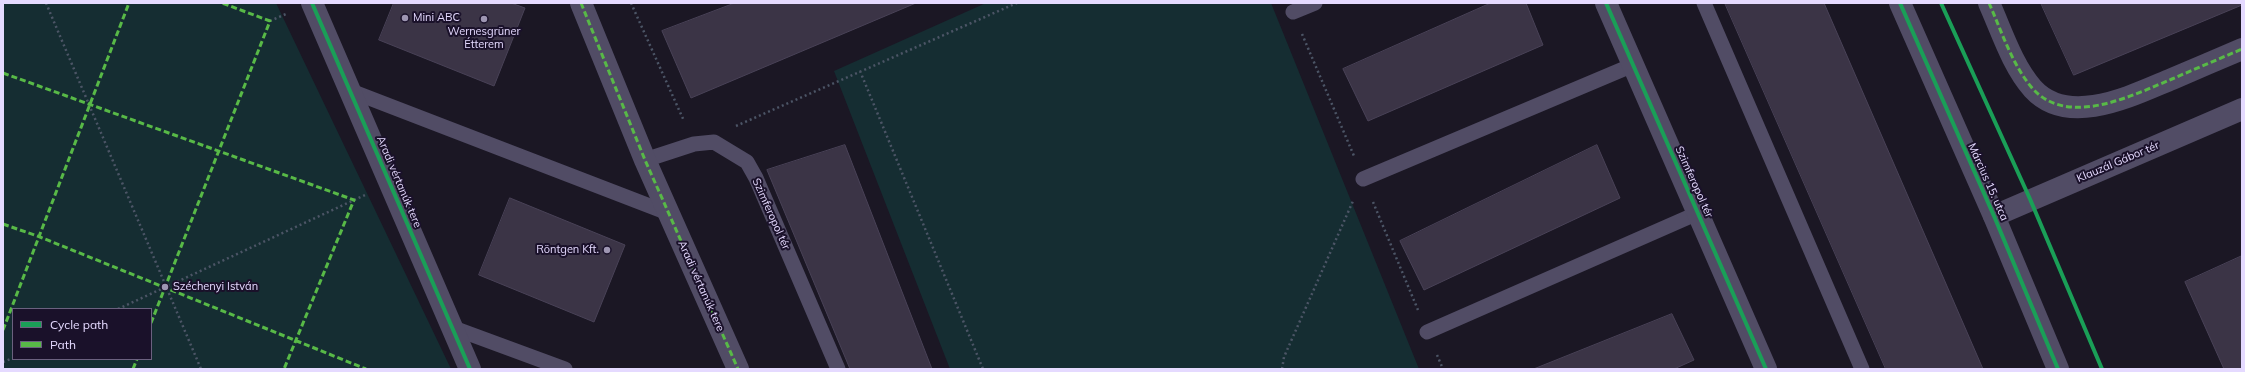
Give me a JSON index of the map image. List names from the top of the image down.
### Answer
{
  "streets": {
    "street": [
      "Klauzál Gábor tér",
      "Aradi vértanúk tere",
      "Szimferopol tér",
      "Március 15. utca"
    ]
  },
  "crossings": [
    ["Klauzál Gábor tér", "Március 15. utca"],
    ["Aradi vértanúk tere", "Szimferopol tér"]
  ],
  "places": [
    "Mini ABC",
    "Wernesgrüner Étterem",
    "Röntgen Kft.",
    "Széchenyi István"
  ],
  "legend": ["Cycle path", "Path"]
}
